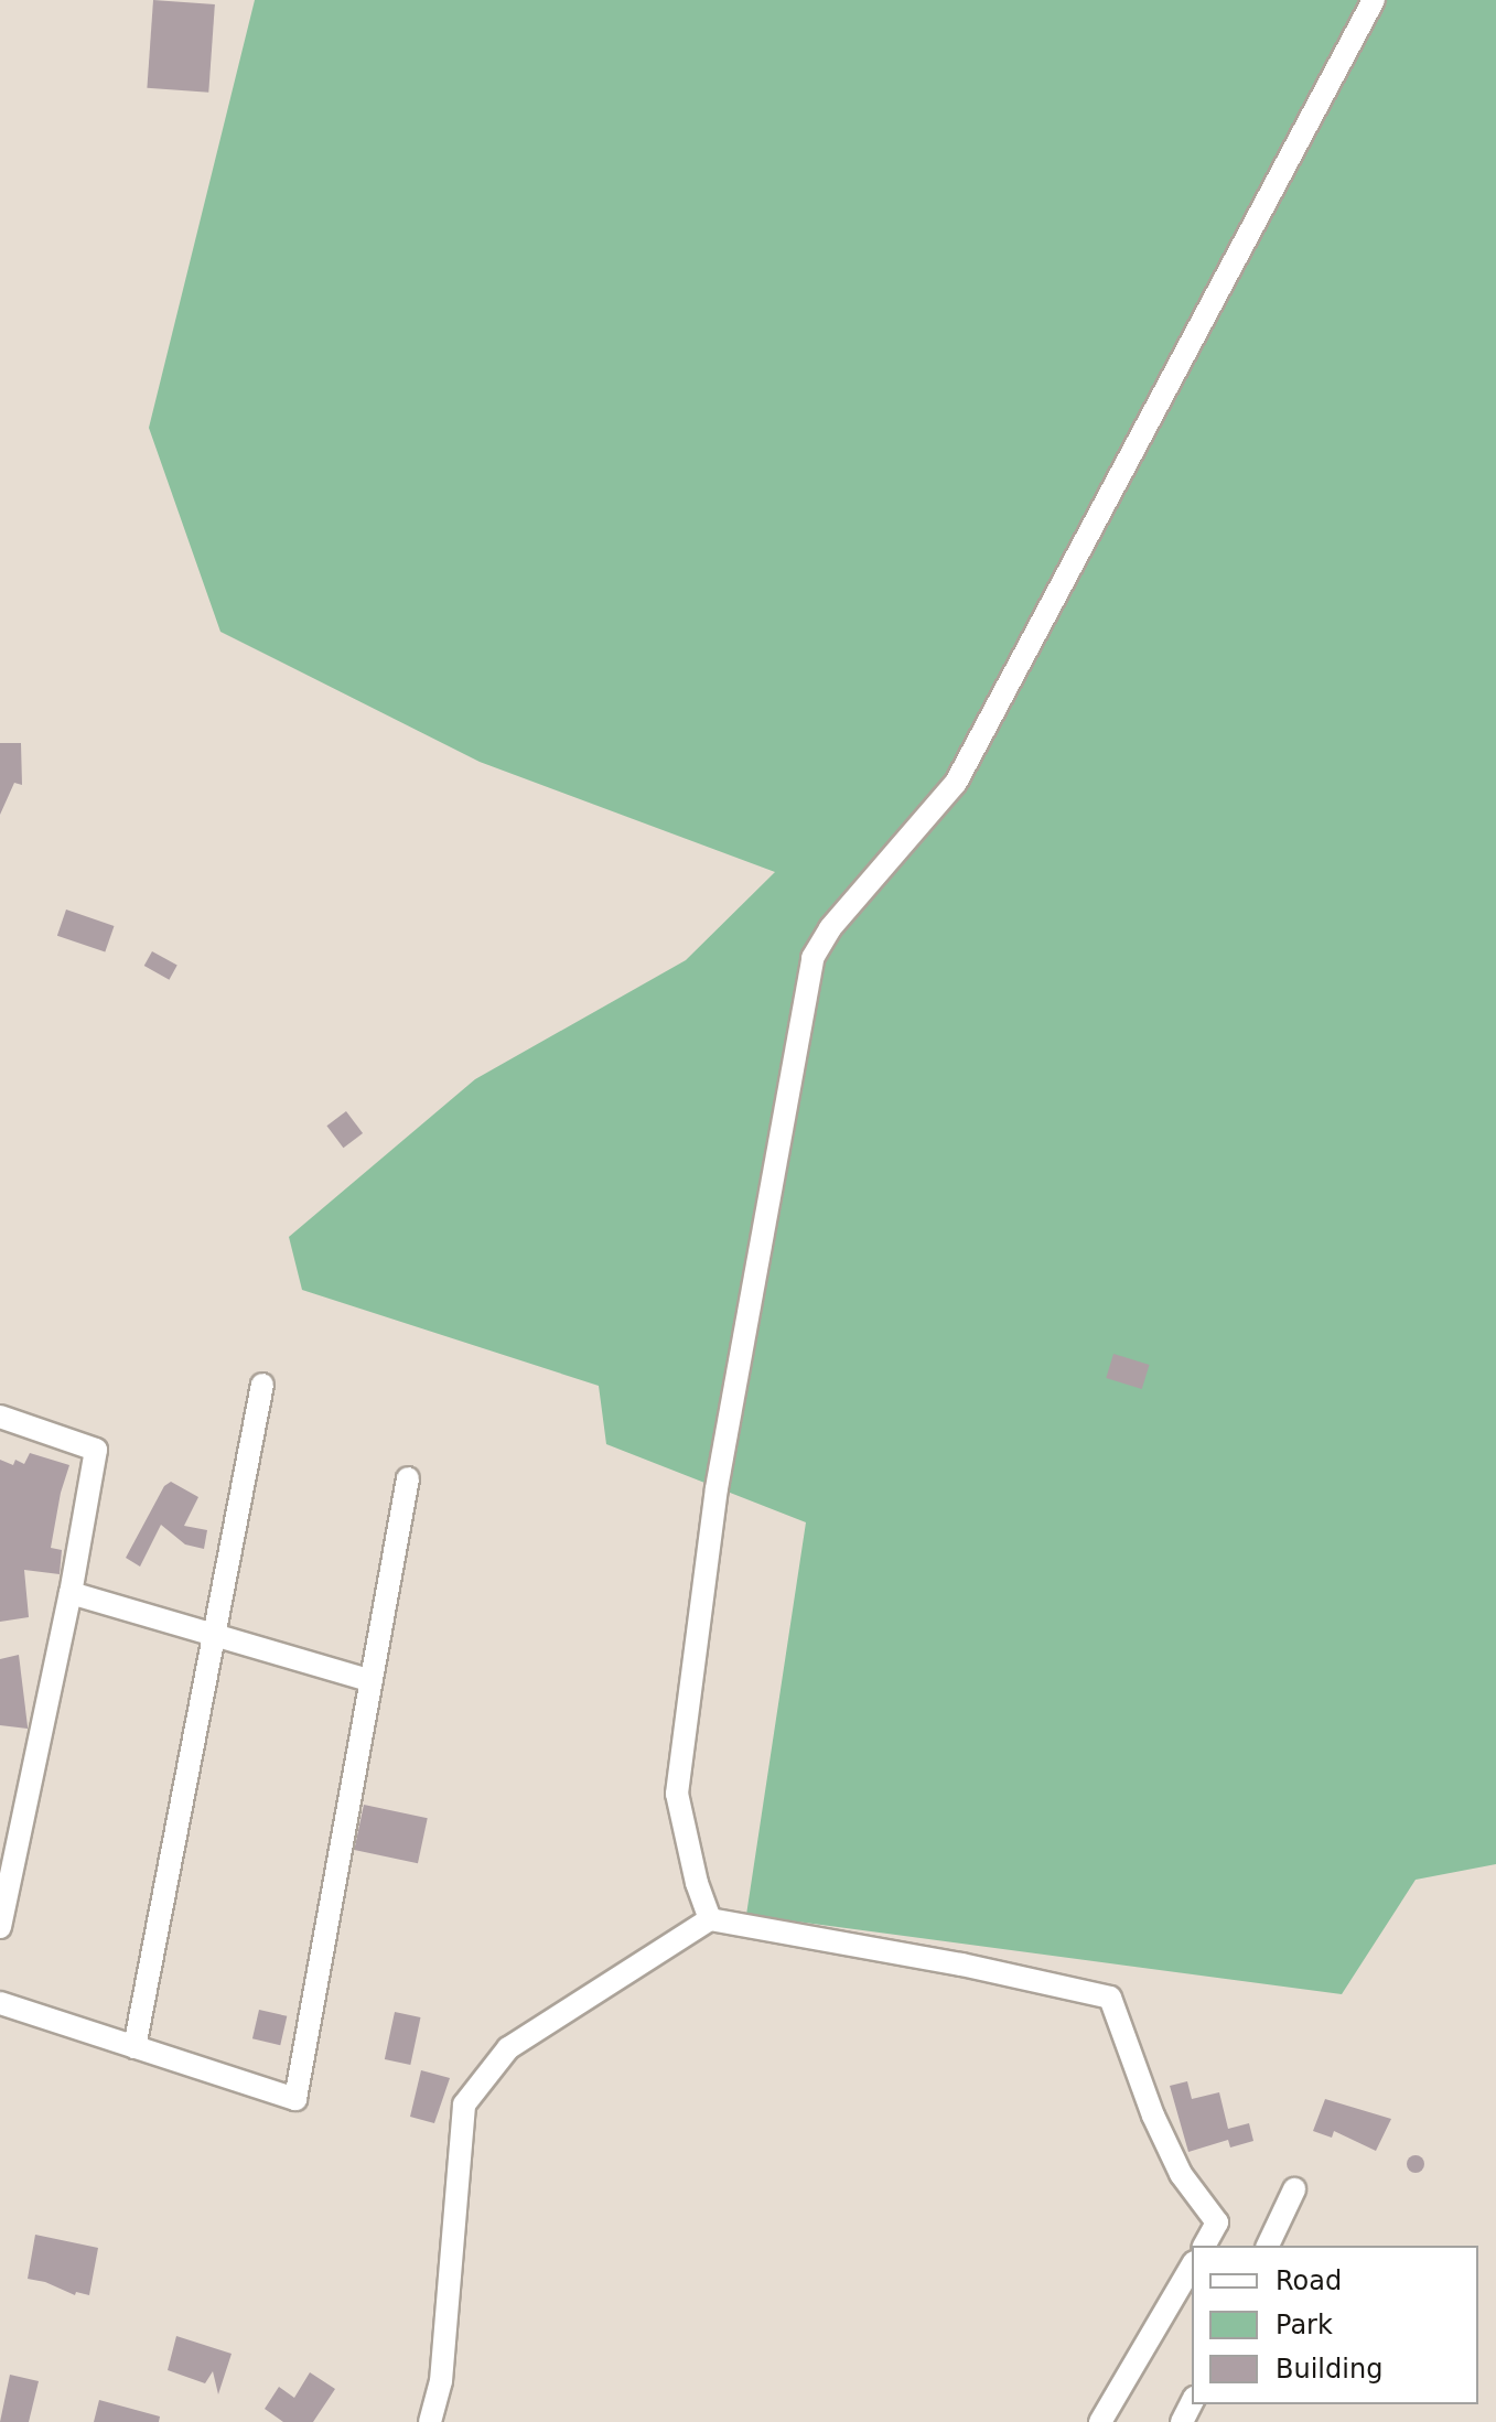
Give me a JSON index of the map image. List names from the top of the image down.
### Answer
{
  "legend": ["Road", "Park", "Building"]
}
